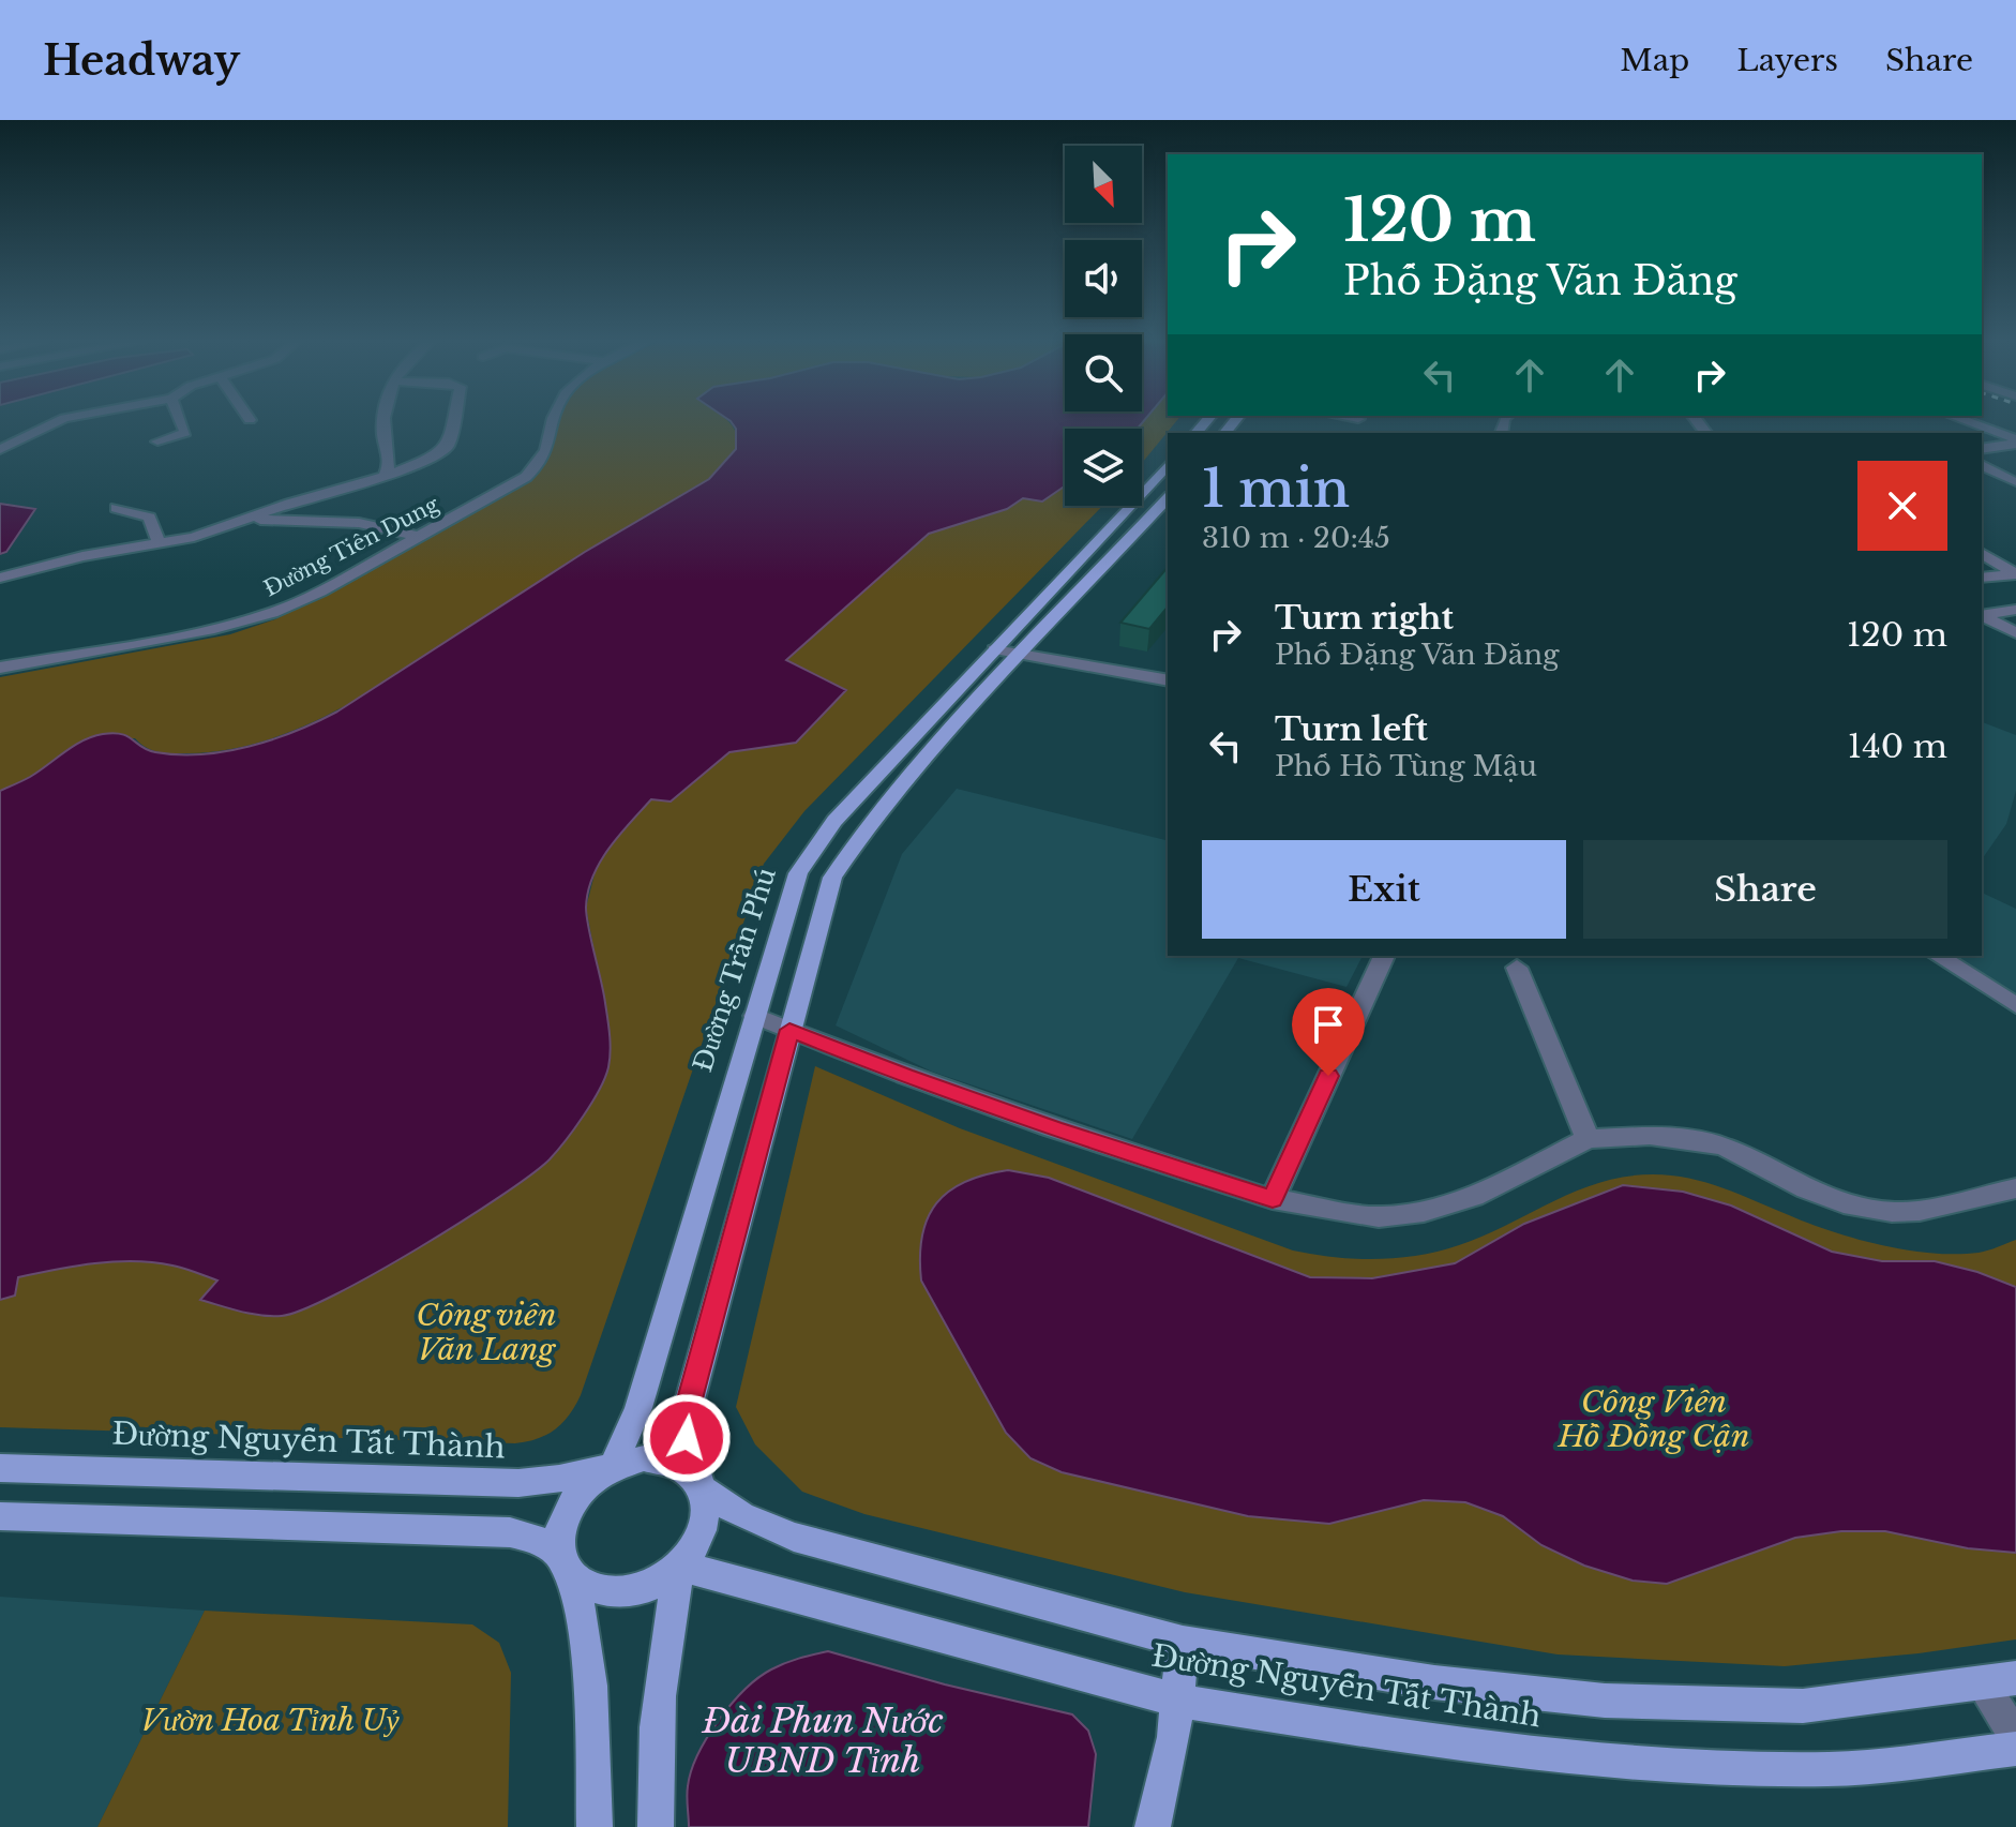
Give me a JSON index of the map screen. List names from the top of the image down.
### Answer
{
  "streets": {
    "main road": ["Đường Trần Phú", "Đường Nguyễn Tất Thành"],
    "street": ["Đường Tiên Dung"]
  },
  "crossings": [
    ["Đường Trần Phú", "Đường Nguyễn Tất Thành"]
  ],
  "water": ["Đài Phun Nước UBND Tỉnh"],
  "parks": ["Công viên Văn Lang", "Công Viên Hồ Đồng Cận", "Vườn Hoa Tỉnh Uỷ"],
  "north": "bottom right",
  "page": {
    "header": "Headway",
    "nav": ["Map", "Layers", "Share"],
    "turn": ["120 m", "Phố Đặng Văn Đăng"],
    "heading": ["1 min", "310 m · 20:45"],
    "list": [
      {
        "name": "Turn right",
        "note": "Phố Đặng Văn Đăng",
        "value": "120 m"
      },
      {
        "name": "Turn left",
        "note": "Phố Hồ Tùng Mậu",
        "value": "140 m"
      }
    ],
    "buttons": ["Exit", "Share"]
  }
}
